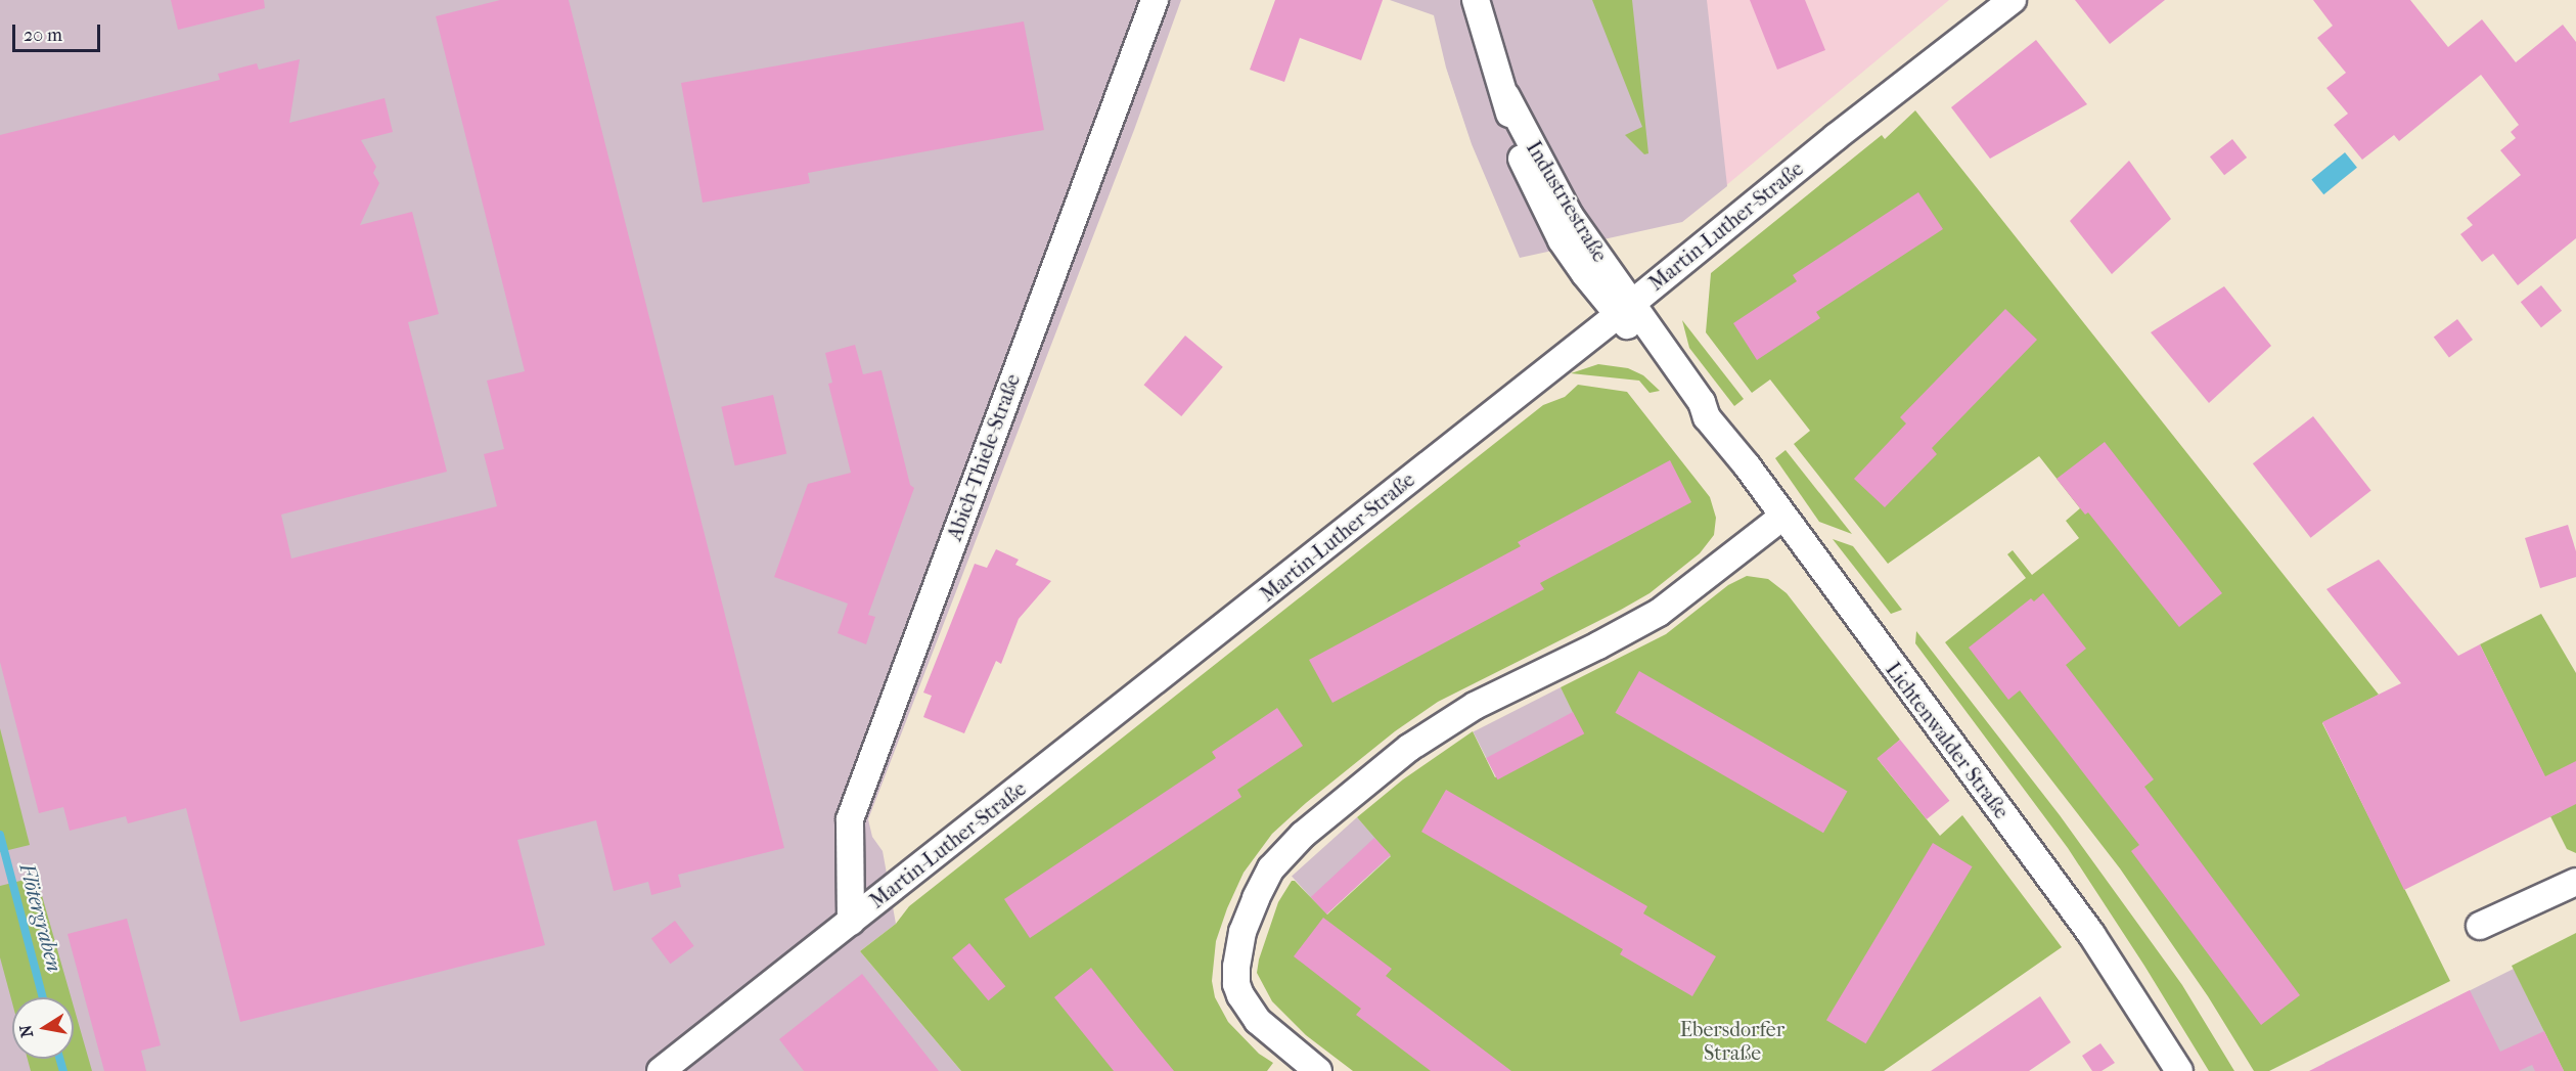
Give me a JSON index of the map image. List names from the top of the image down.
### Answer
{
  "streets": {
    "street": [
      "Industriestraße",
      "Martin-Luther-Straße",
      "Abich-Thiele-Straße",
      "Lichtenwalder Straße"
    ]
  },
  "crossings": [
    ["Industriestraße", "Martin-Luther-Straße"],
    ["Industriestraße", "Lichtenwalder Straße"],
    ["Martin-Luther-Straße", "Abich-Thiele-Straße"],
    ["Martin-Luther-Straße", "Lichtenwalder Straße"]
  ],
  "water": ["Flötergraben"],
  "parks": ["Ebersdorfer Straße"],
  "scale_bar": "20 m",
  "north": "left"
}
